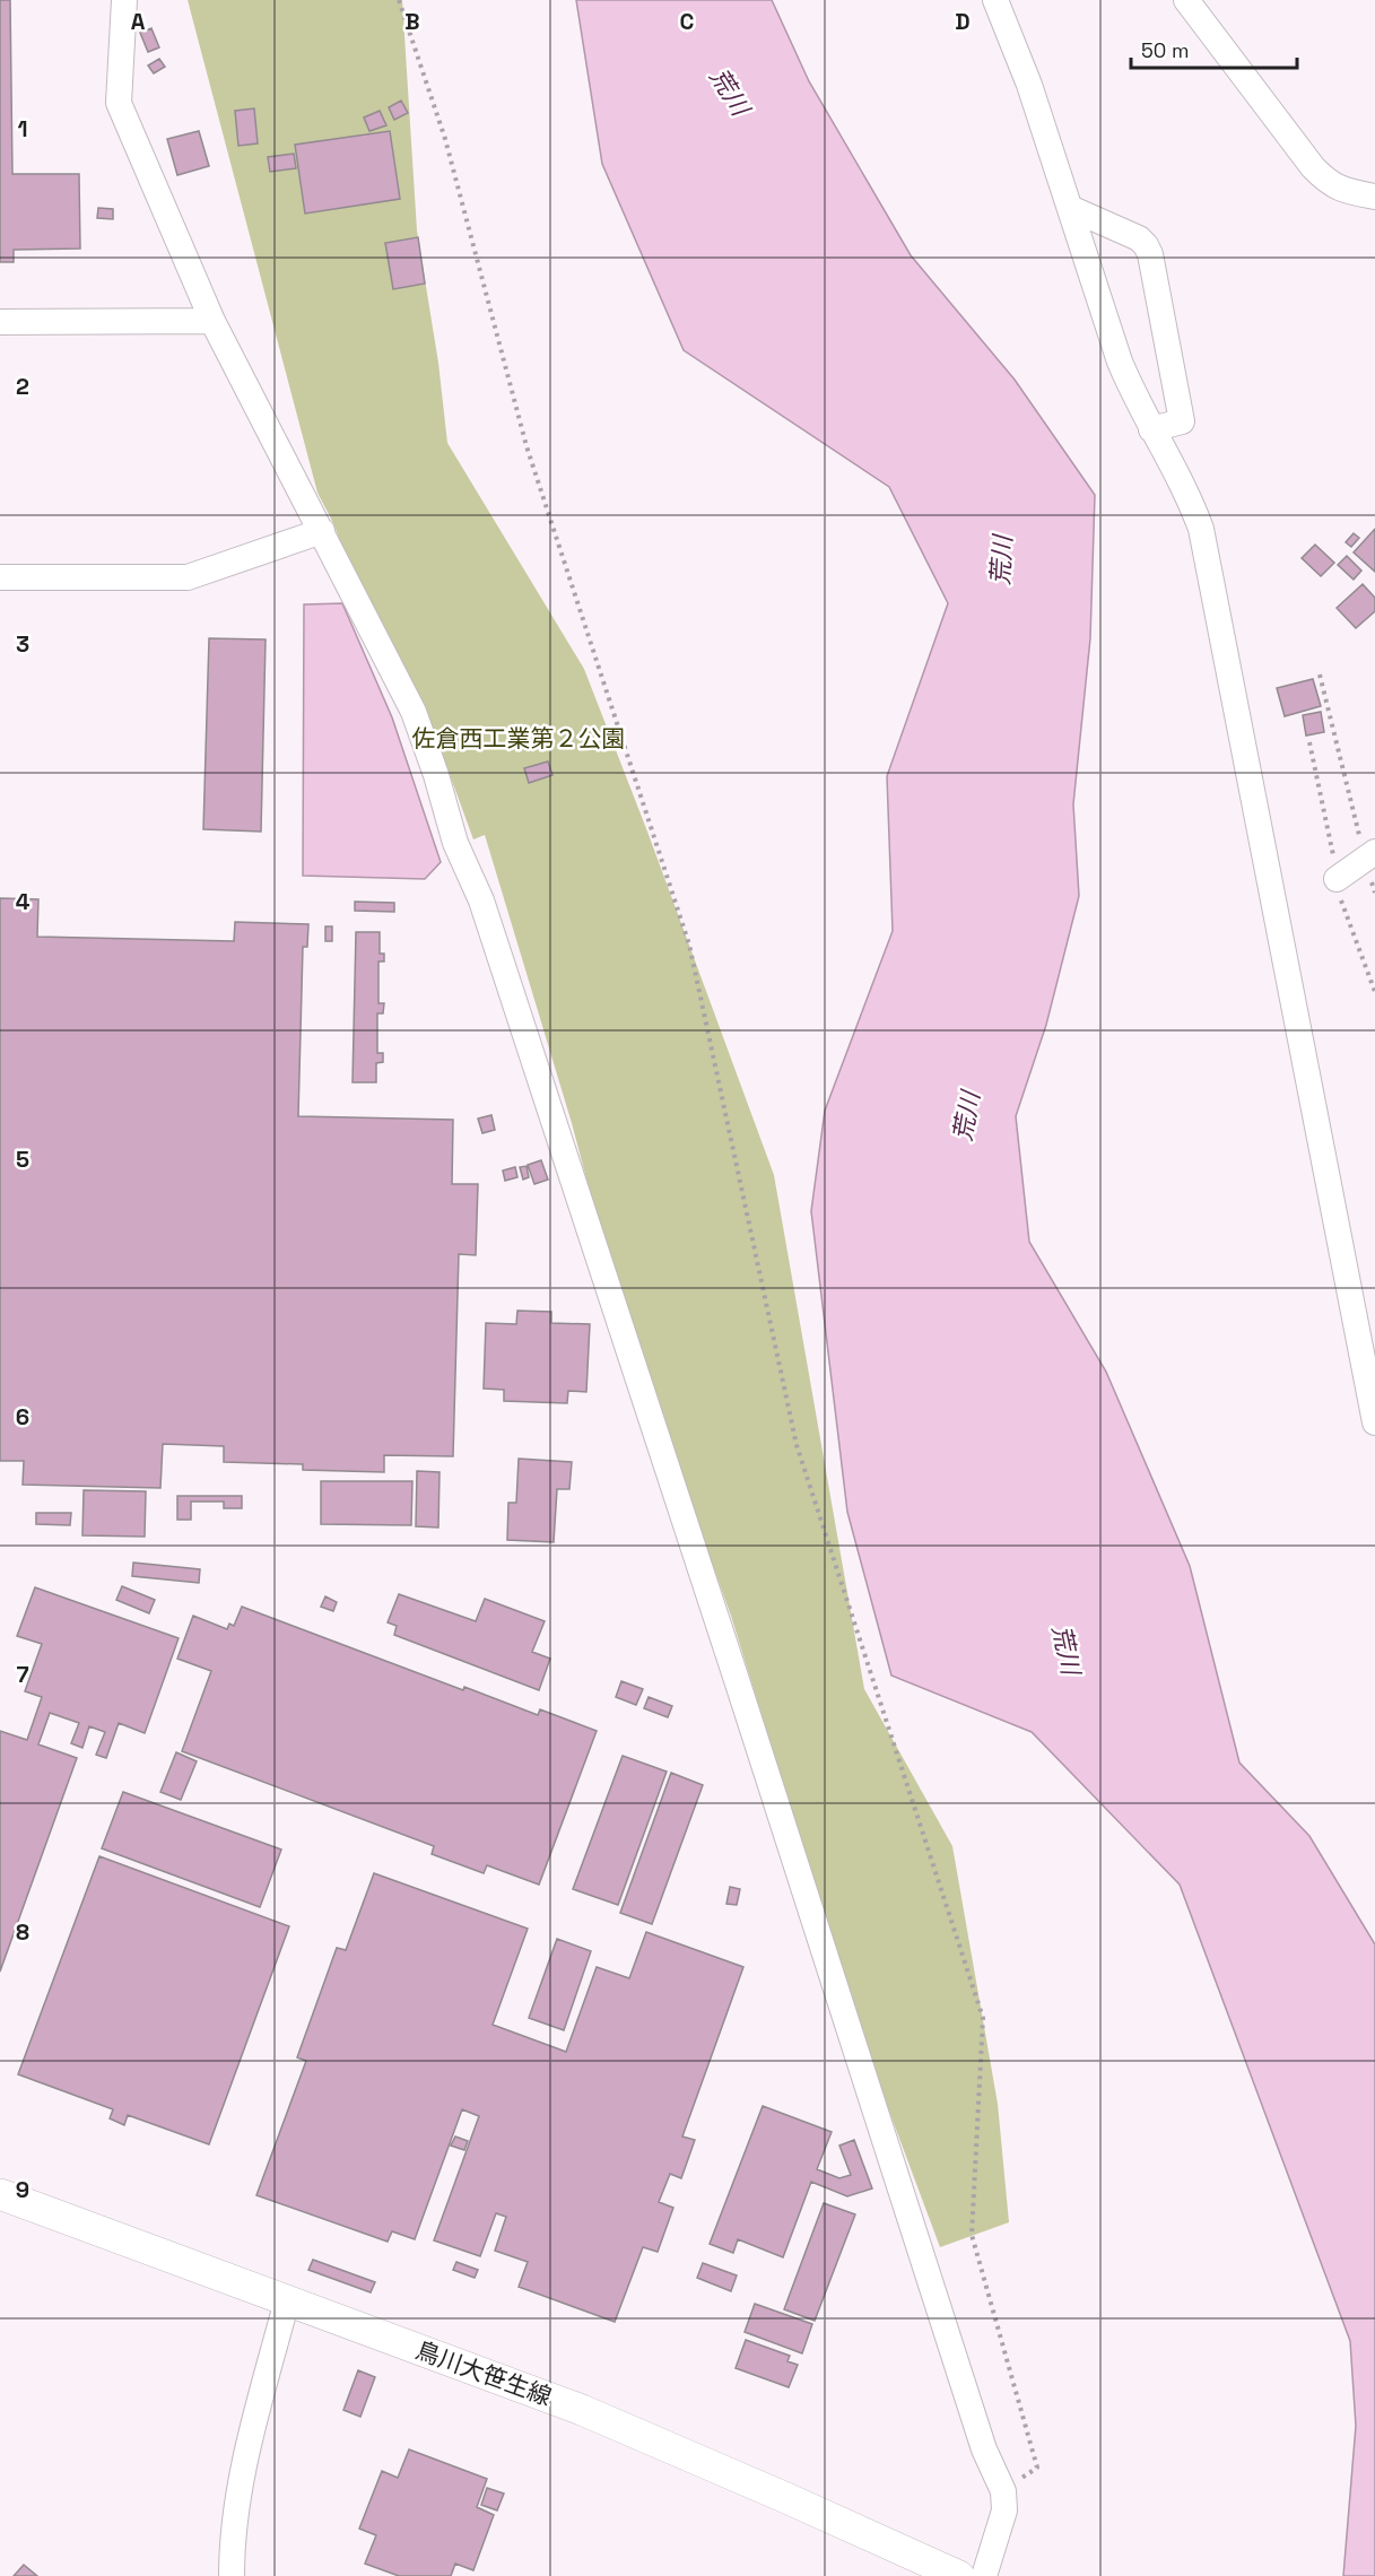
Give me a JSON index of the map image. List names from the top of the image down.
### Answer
{
  "streets": {
    "street": ["鳥川大笹生線"]
  },
  "water": ["荒川"],
  "parks": ["佐倉西工業第２公園"],
  "scale_bar": "50 m",
  "grid": {
    "columns": [
      "A",
      "B",
      "C",
      "D"
    ],
    "rows": [
      "1",
      "2",
      "3",
      "4",
      "5",
      "6",
      "7",
      "8",
      "9"
    ]
  }
}
